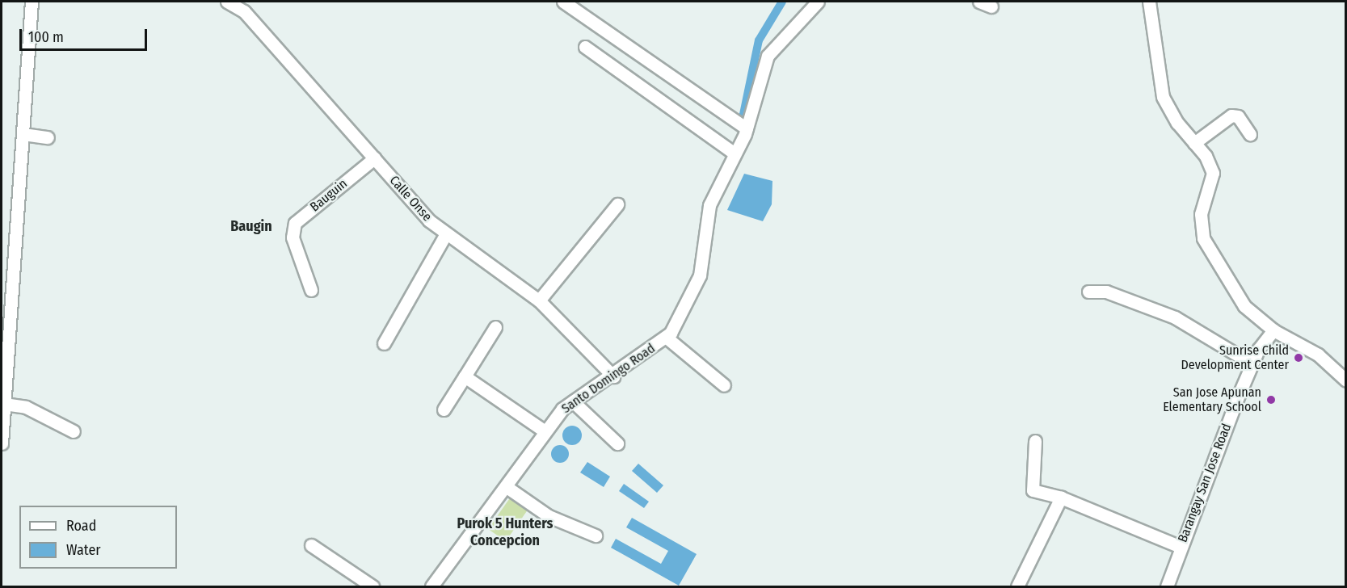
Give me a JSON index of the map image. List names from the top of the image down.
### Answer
{
  "streets": {
    "street": [
      "Bauguin",
      "Calle Onse",
      "Santo Domingo Road",
      "Barangay San Jose Road"
    ]
  },
  "crossings": [
    ["Bauguin", "Calle Onse"],
    ["Calle Onse", "Santo Domingo Road"]
  ],
  "districts": ["Baugin", "Purok 5 Hunters Concepcion"],
  "places": ["Sunrise Child Development Center", "San Jose Apunan Elementary School"],
  "legend": ["Road", "Water"],
  "scale_bar": "100 m"
}
